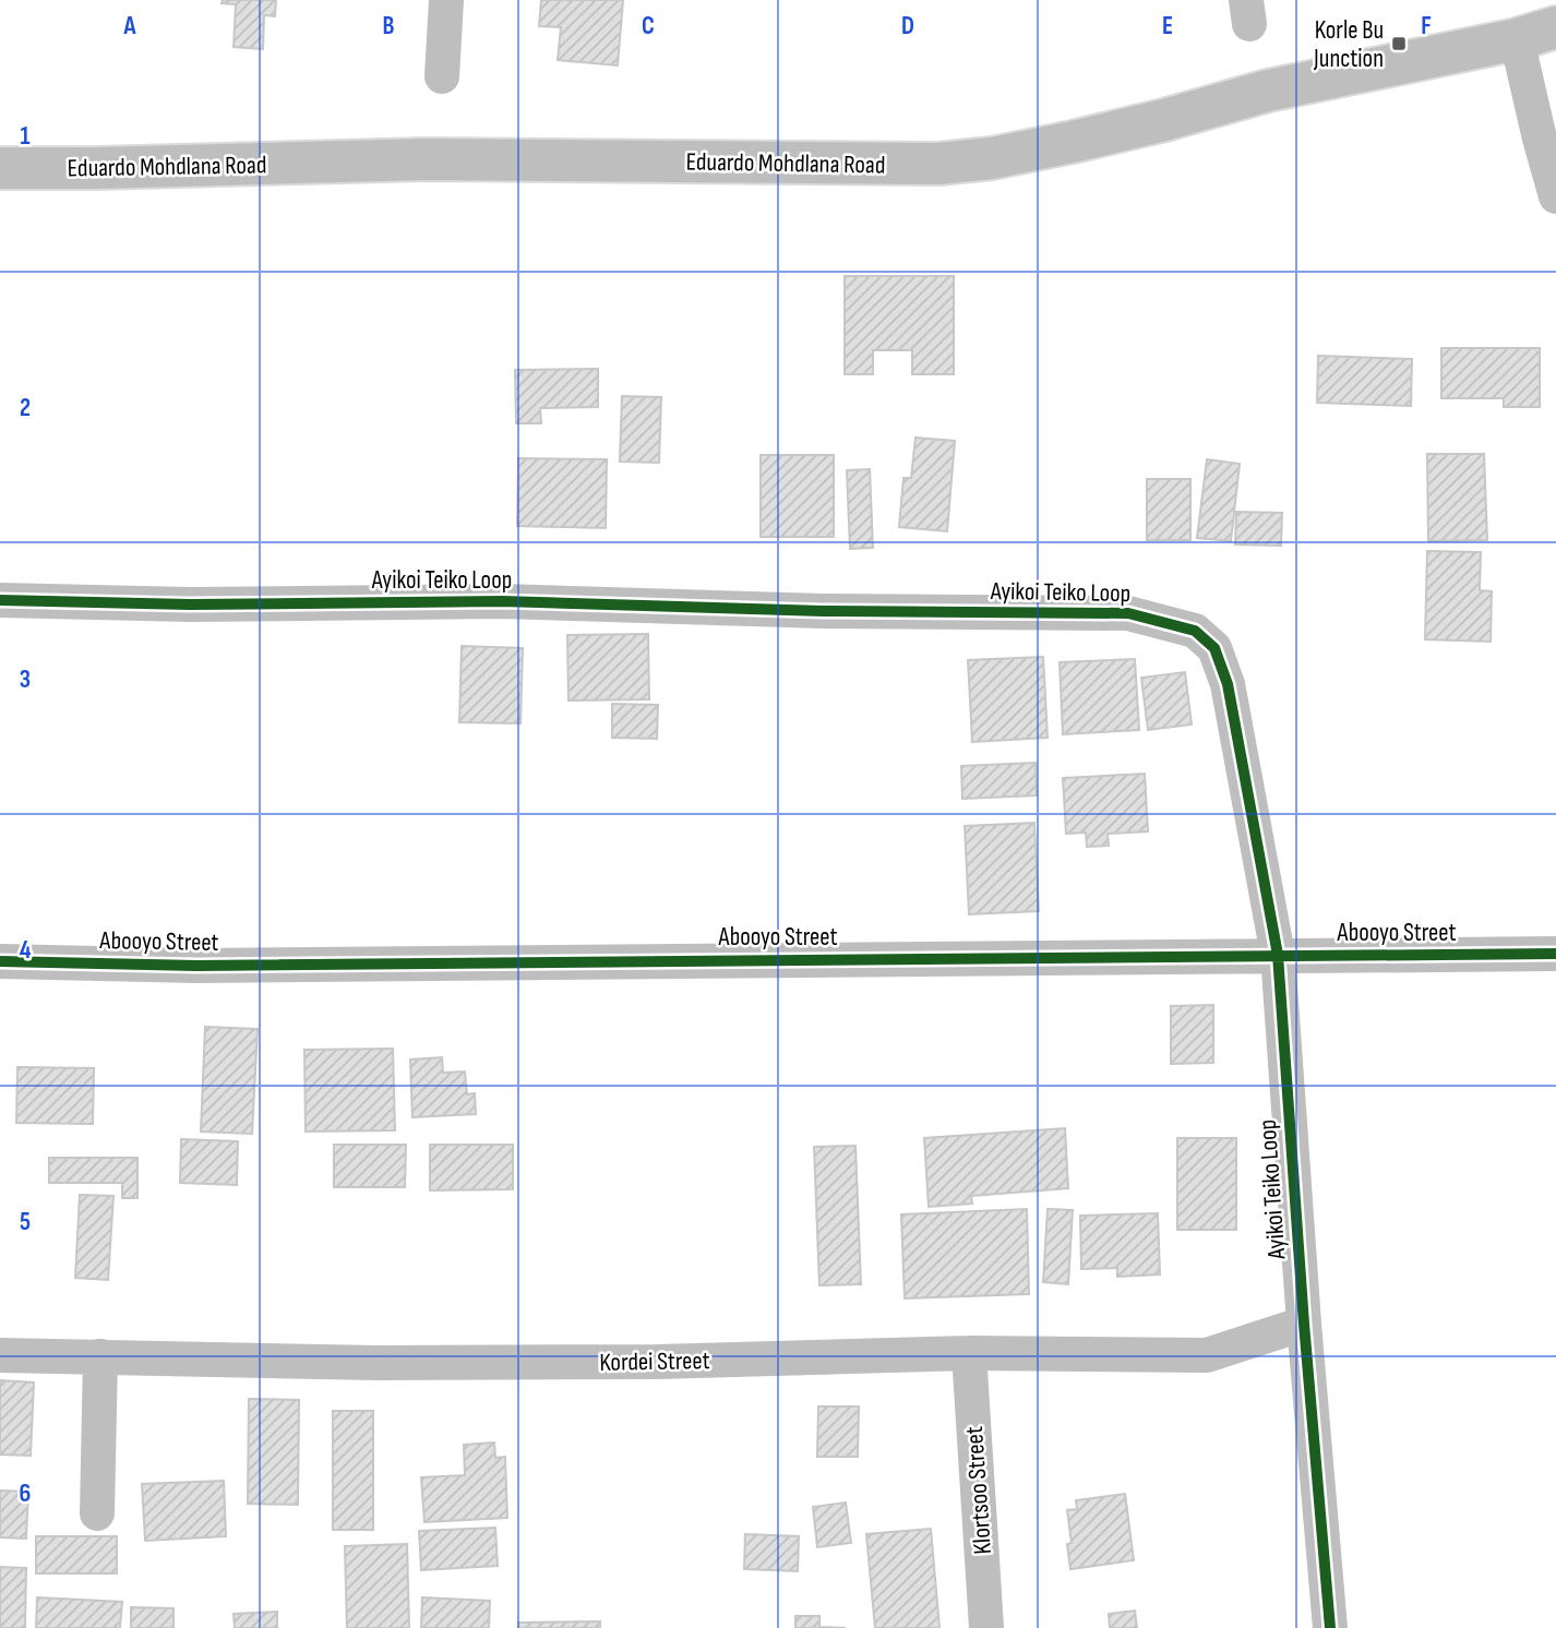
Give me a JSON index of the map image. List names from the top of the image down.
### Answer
{
  "streets": {
    "main road": ["Eduardo Mohdlana Road"],
    "street": [
      "Ayikoi Teiko Loop",
      "Abooyo Street",
      "Kordei Street",
      "Klortsoo Street"
    ]
  },
  "crossings": [
    ["Ayikoi Teiko Loop", "Abooyo Street"],
    ["Ayikoi Teiko Loop", "Kordei Street"],
    ["Kordei Street", "Klortsoo Street"]
  ],
  "places": {
    "transit": ["Korle Bu Junction"]
  },
  "grid": {
    "columns": [
      "A",
      "B",
      "C",
      "D",
      "E",
      "F"
    ],
    "rows": [
      "1",
      "2",
      "3",
      "4",
      "5",
      "6"
    ]
  }
}
